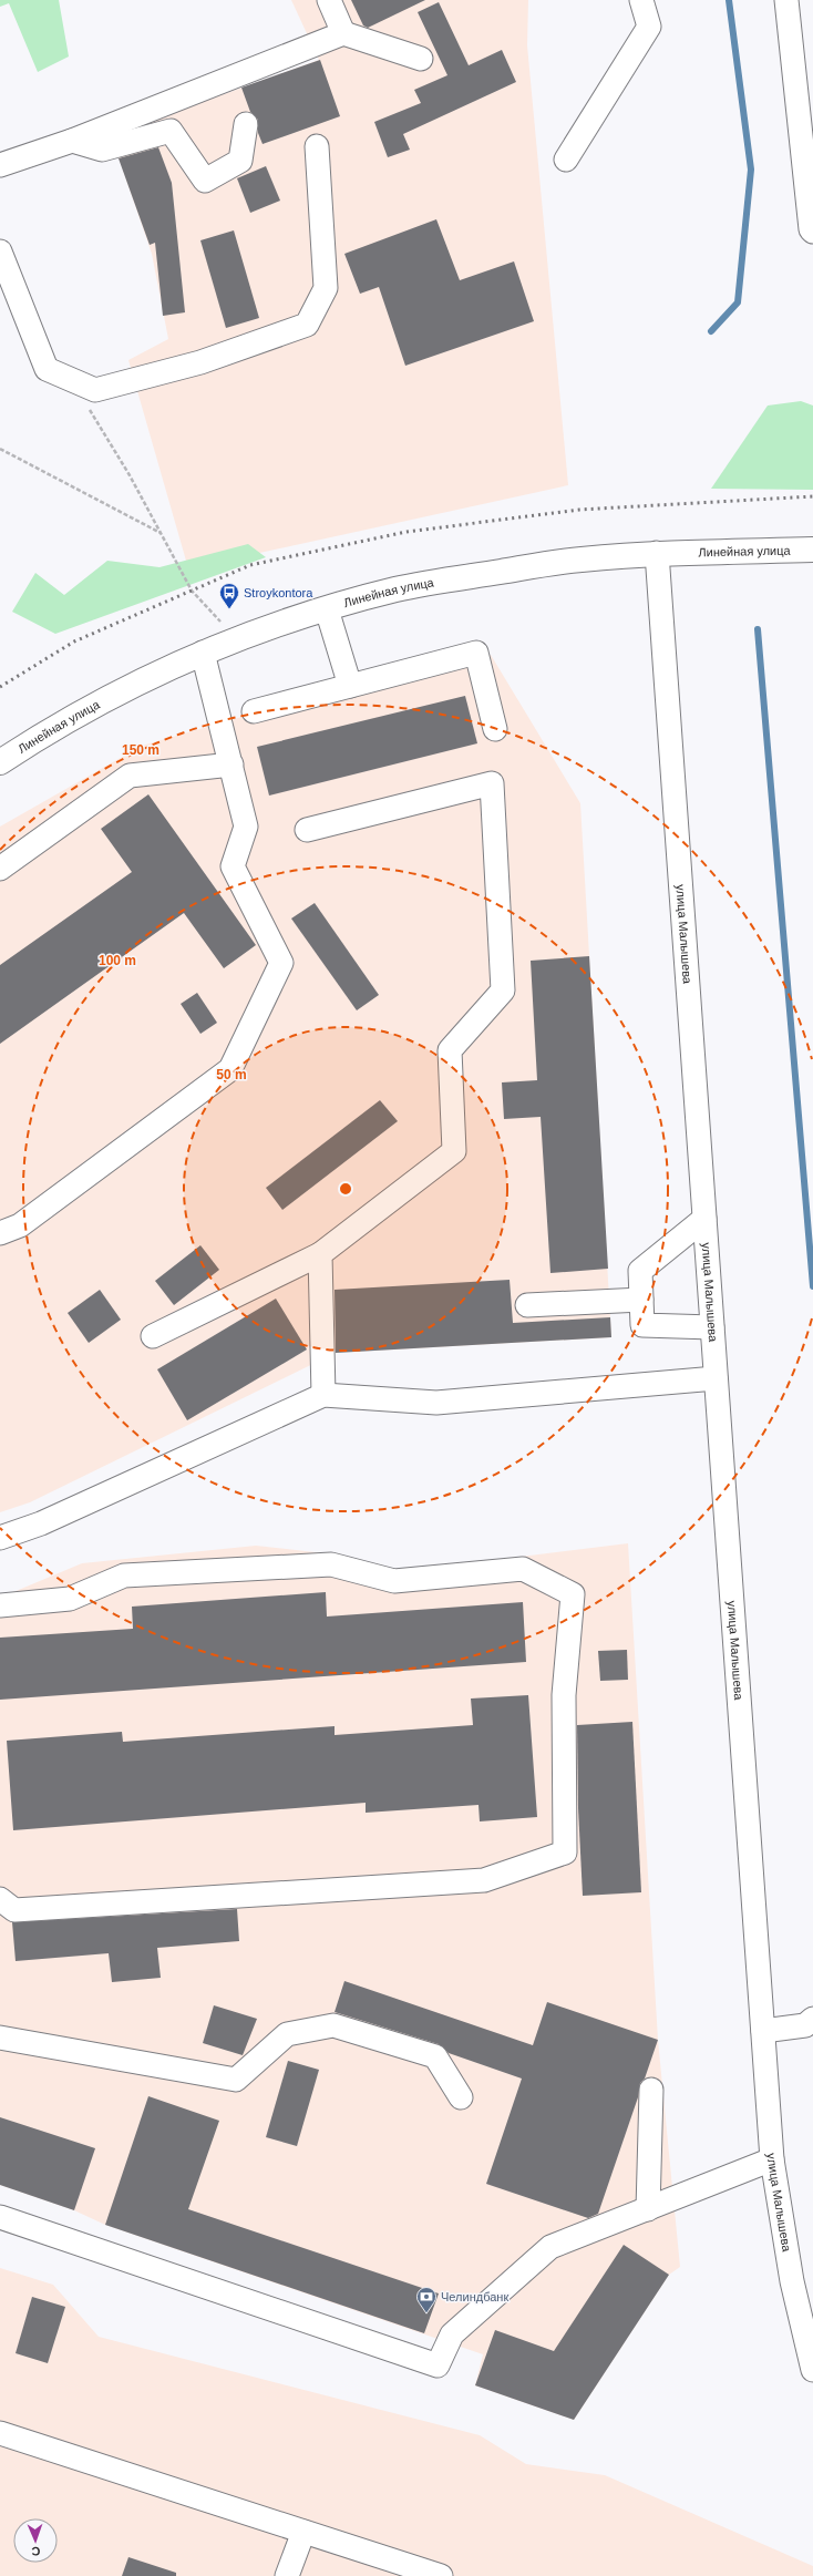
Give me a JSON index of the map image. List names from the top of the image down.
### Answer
{
  "streets": {
    "main road": ["Линейная улица"],
    "street": ["улица Малышева"]
  },
  "crossings": [
    ["Линейная улица", "улица Малышева"]
  ],
  "places": {
    "bus stop": ["Stroykontora"],
    "bank": ["Челиндбанк"]
  },
  "north": "bottom",
  "rings": ["150 m", "100 m", "50 m"]
}
